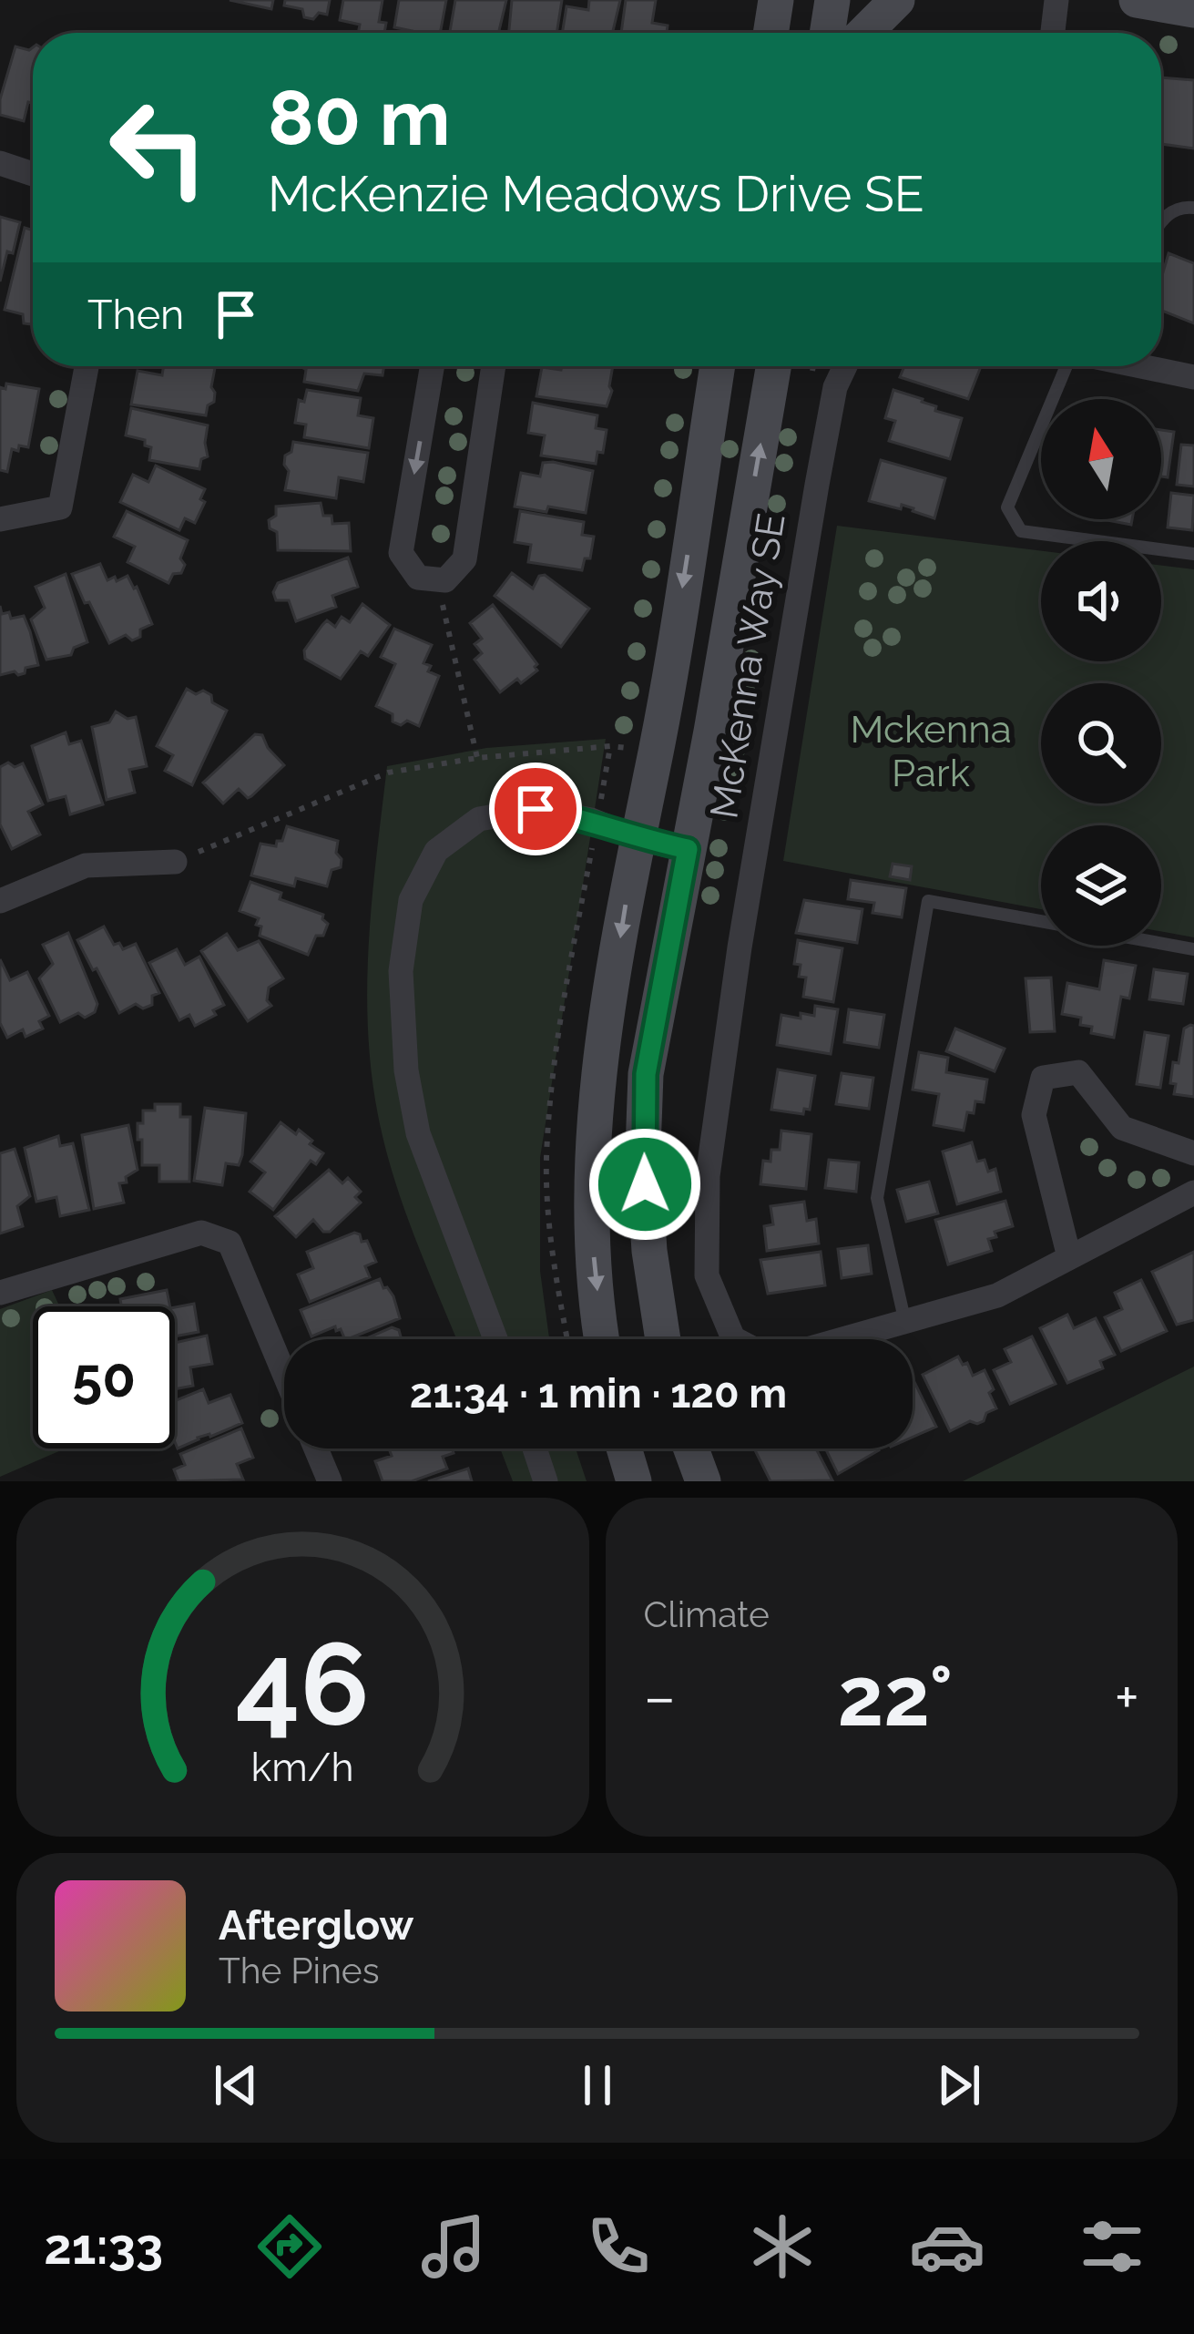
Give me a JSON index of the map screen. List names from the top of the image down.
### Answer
{
  "streets": {
    "street": ["McKenna Way SE"]
  },
  "parks": ["Mckenna Park"],
  "north": "top",
  "page": {
    "turn": ["80 m", "McKenzie Meadows Drive SE"],
    "then": "Then",
    "limit": "50",
    "trip": "21:34 · 1 min · 120 m",
    "tile": "Climate",
    "heat": ["−", "22°", "+"],
    "song": ["Afterglow", "The Pines"],
    "tabs": "21:33",
    "gauge": ["46", "km/h"]
  }
}
